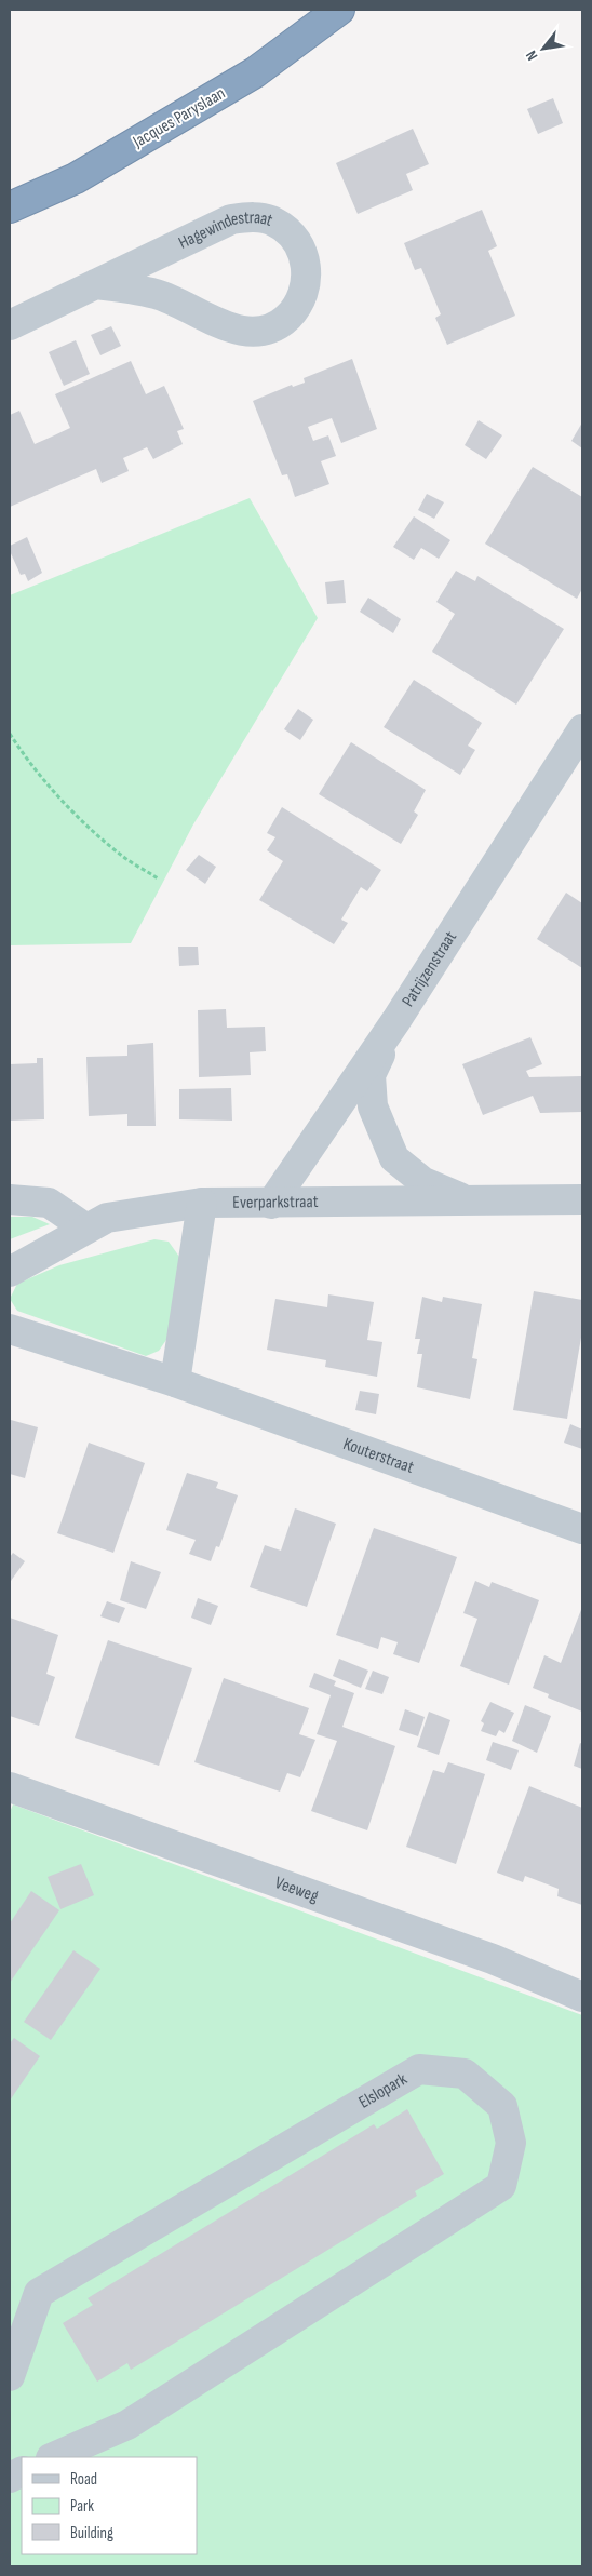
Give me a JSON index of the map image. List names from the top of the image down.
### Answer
{
  "streets": {
    "highway": ["Jacques Paryslaan"],
    "street": [
      "Hagewindestraat",
      "Patrijzenstraat",
      "Everparkstraat",
      "Kouterstraat",
      "Veeweg",
      "Elslopark"
    ]
  },
  "crossings": [
    ["Patrijzenstraat", "Everparkstraat"]
  ],
  "legend": ["Road", "Park", "Building"],
  "north": "bottom left"
}
